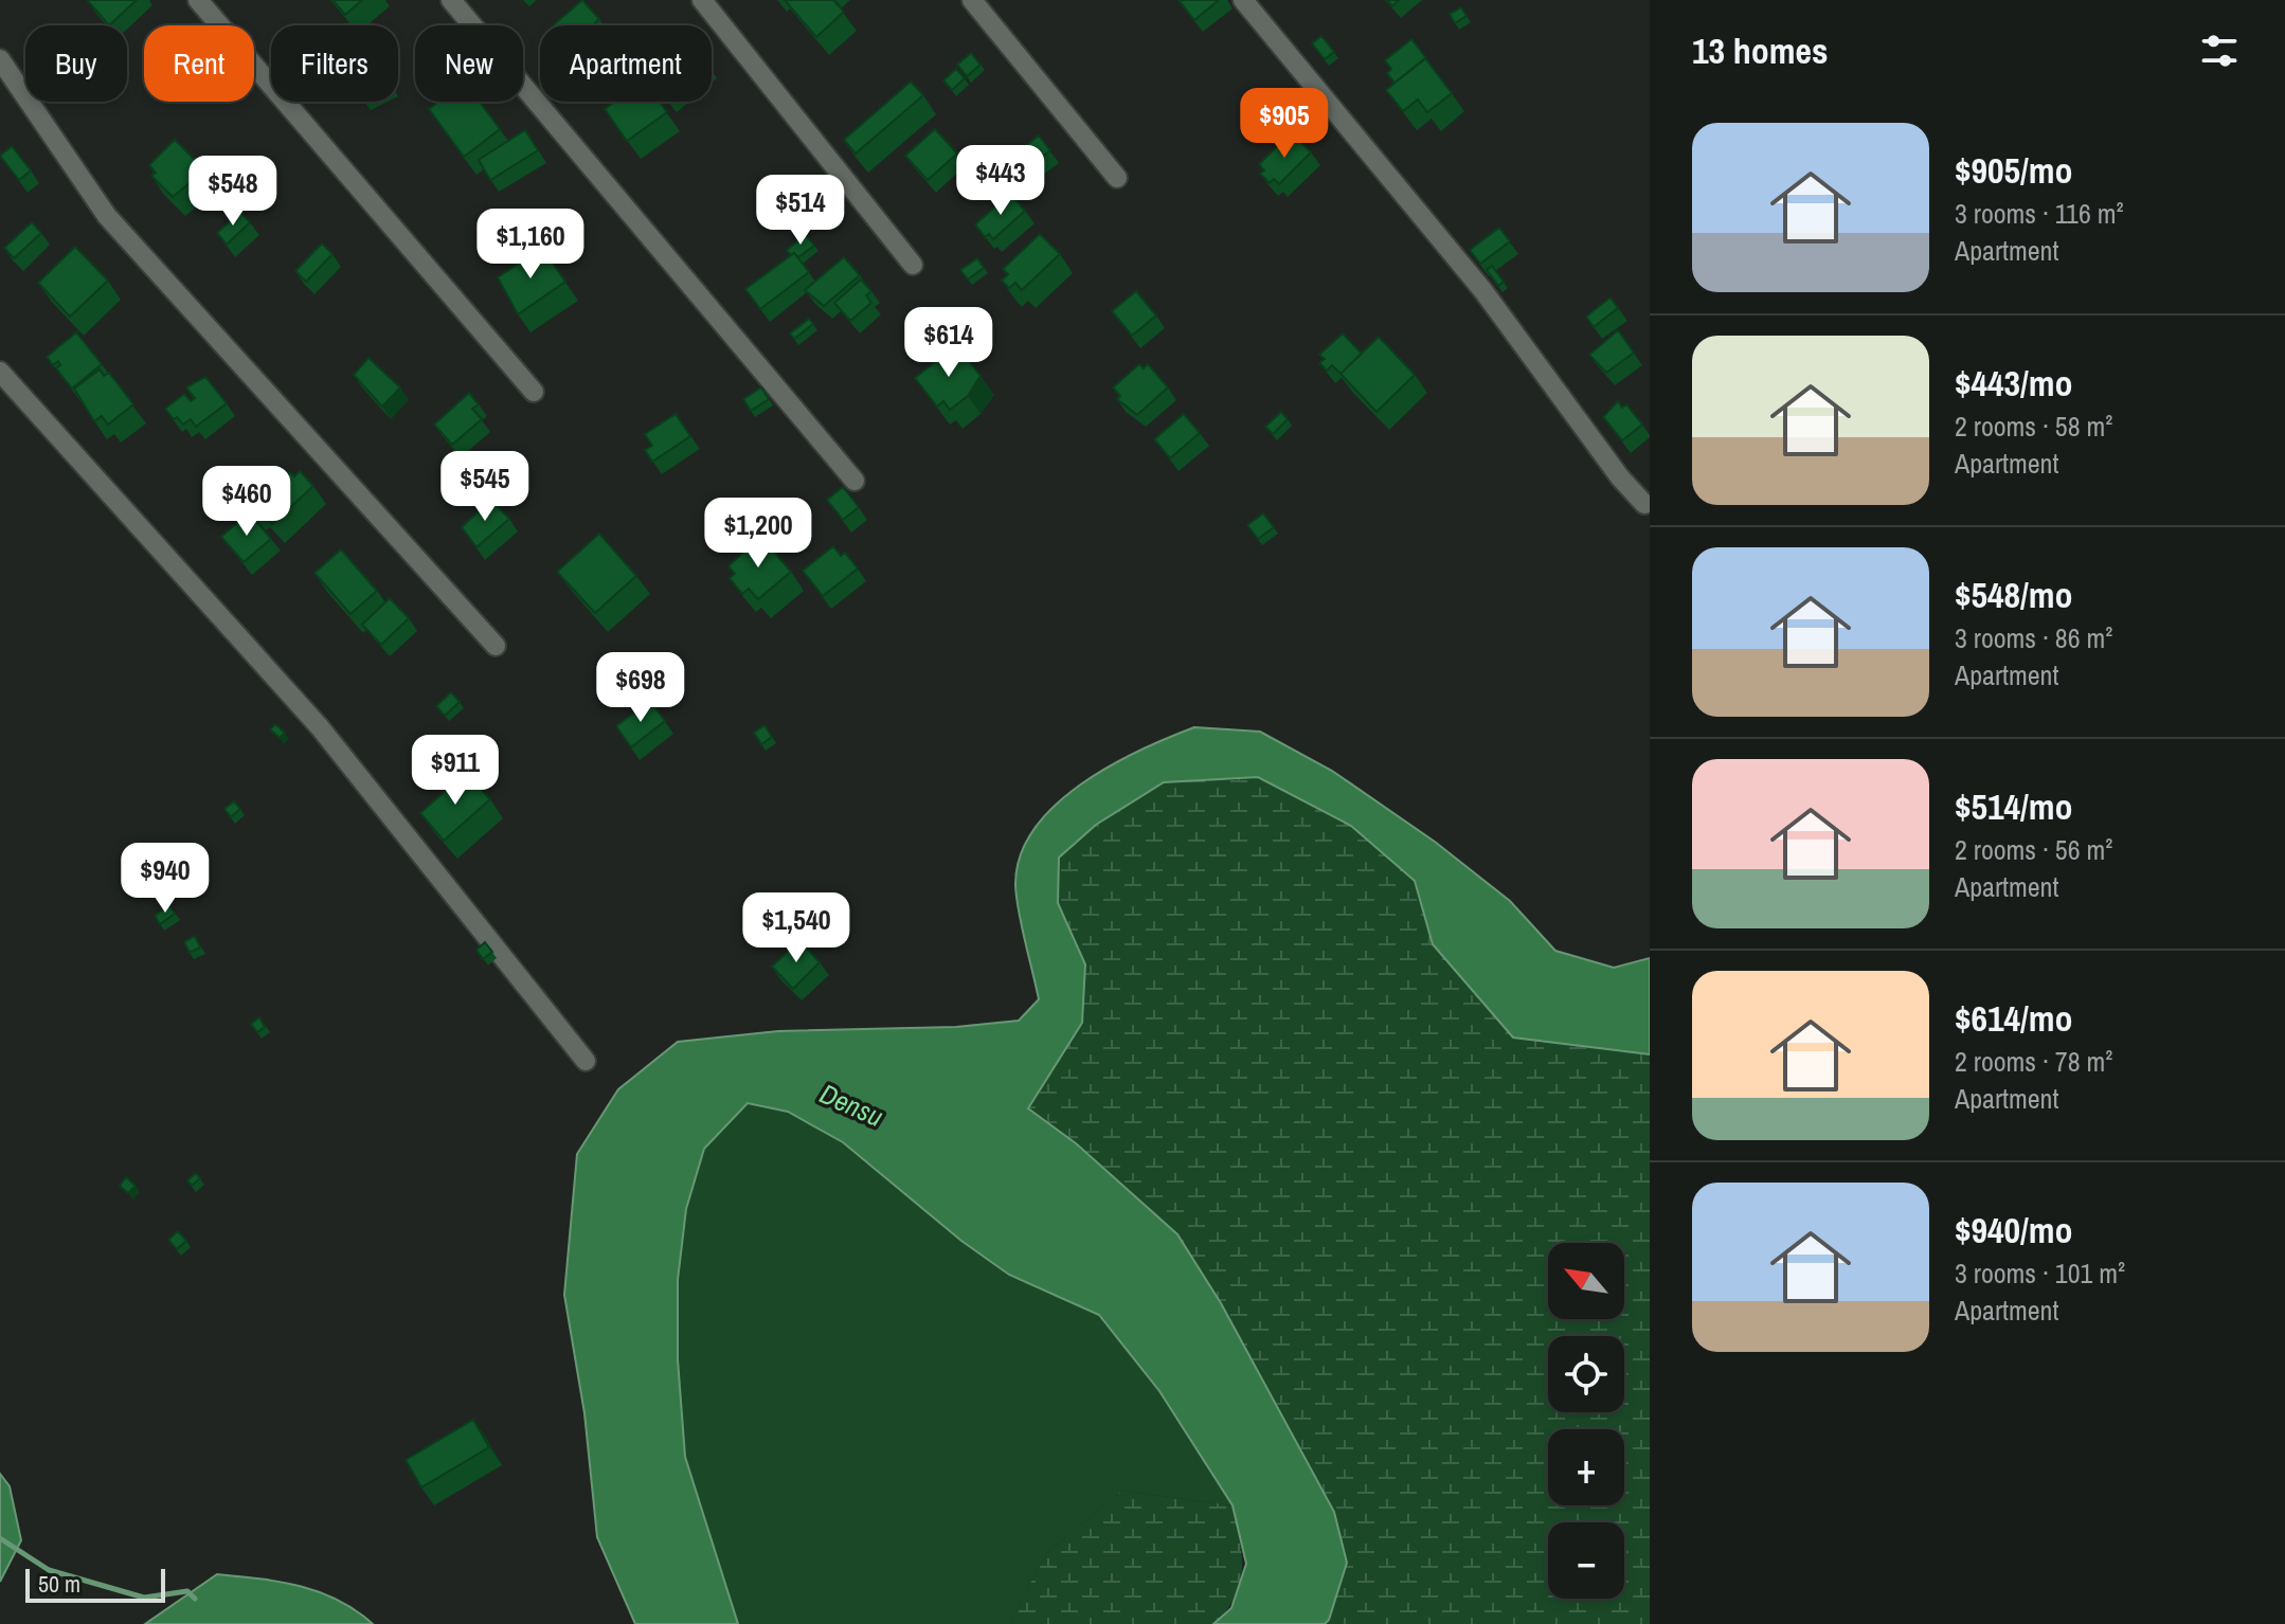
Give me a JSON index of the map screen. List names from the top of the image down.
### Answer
{
  "water": ["Densu"],
  "scale_bar": "50 m",
  "north": "top left",
  "page": {
    "heading": "13 homes",
    "chip": [
      "Buy",
      "Rent",
      "Filters",
      "New",
      "Apartment"
    ],
    "price": [
      "$905",
      "$443",
      "$548",
      "$514",
      "$1,160",
      "$614",
      "$545",
      "$460",
      "$1,200",
      "$698",
      "$911",
      "$940",
      "$1,540"
    ],
    "list": [
      {
        "name": "$905/mo",
        "note": "3 rooms · 116 m² · Apartment"
      },
      {
        "name": "$443/mo",
        "note": "2 rooms · 58 m² · Apartment"
      },
      {
        "name": "$548/mo",
        "note": "3 rooms · 86 m² · Apartment"
      },
      {
        "name": "$514/mo",
        "note": "2 rooms · 56 m² · Apartment"
      },
      {
        "name": "$614/mo",
        "note": "2 rooms · 78 m² · Apartment"
      },
      {
        "name": "$940/mo",
        "note": "3 rooms · 101 m² · Apartment"
      }
    ],
    "map_buttons": ["+", "−"],
    "scale": "50 m"
  }
}
